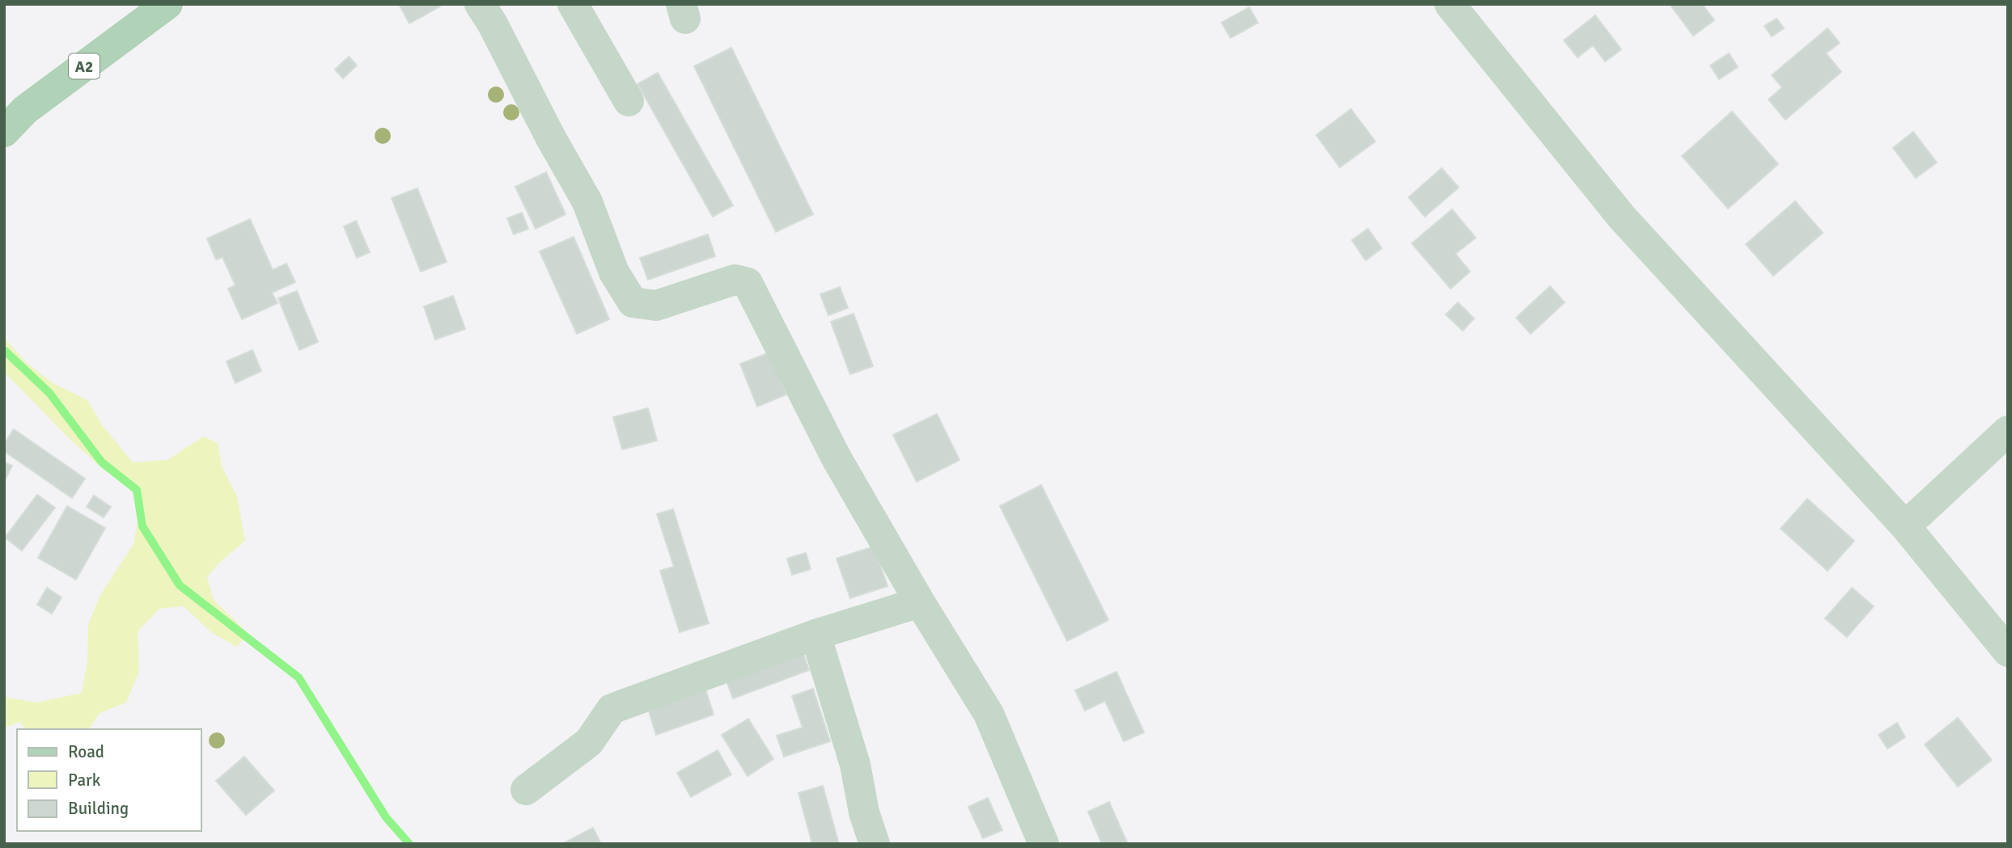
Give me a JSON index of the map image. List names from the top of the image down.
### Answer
{
  "streets": {
    "main road": ["A2"]
  },
  "legend": ["Road", "Park", "Building"]
}
